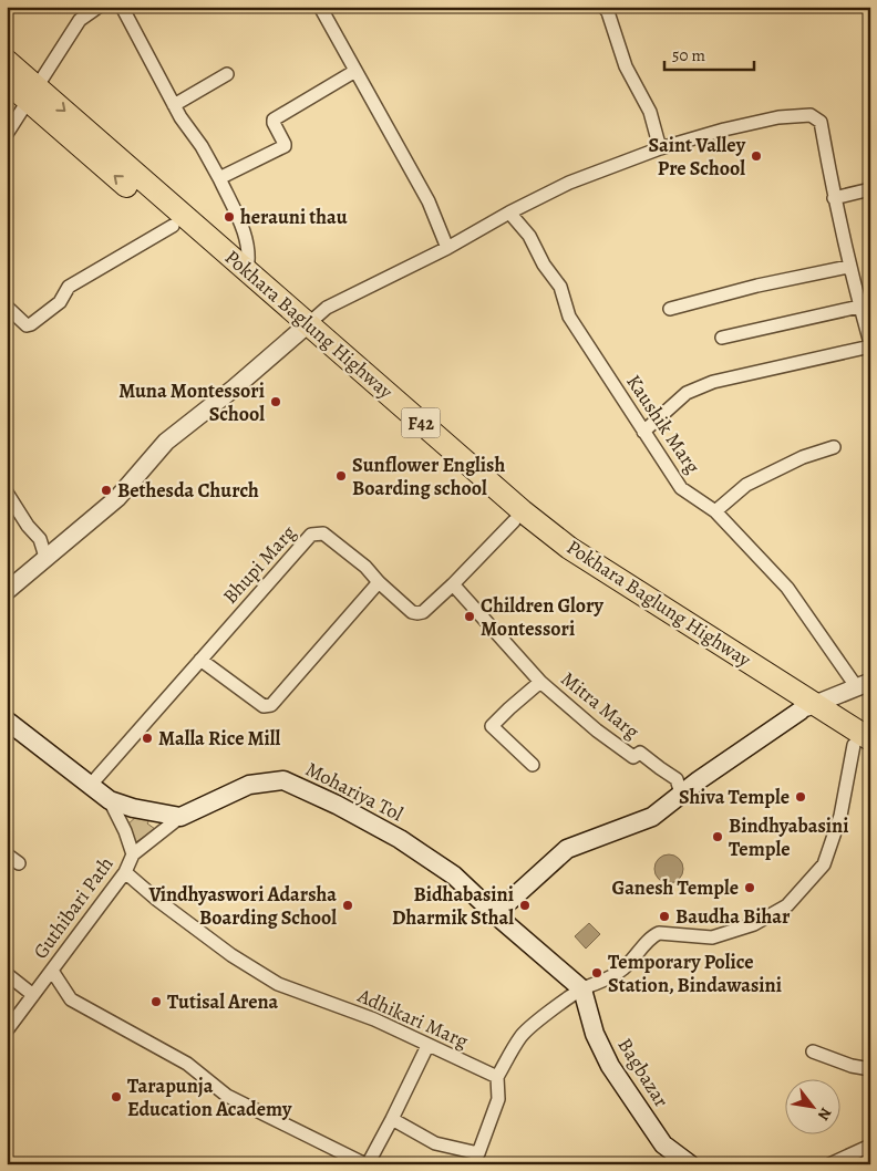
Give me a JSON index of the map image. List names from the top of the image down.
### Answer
{
  "streets": {
    "highway": ["Pokhara Baglung Highway", "F42"],
    "main road": ["Mohariya Tol", "Bagbazar"],
    "street": [
      "Kaushik Marg",
      "Bhupi Marg",
      "Mitra Marg",
      "Guthibari Path",
      "Adhikari Marg"
    ]
  },
  "crossings": [
    ["Mohariya Tol", "Bagbazar"],
    ["Guthibari Path", "Adhikari Marg"]
  ],
  "places": [
    "Saint Valley Pre School",
    "herauni thau",
    "Muna Montessori School",
    "Sunflower English Boarding school",
    "Bethesda Church",
    "Children Glory Montessori",
    "Malla Rice Mill",
    "Shiva Temple",
    "Bindhyabasini Temple",
    "Ganesh Temple",
    "Vindhyaswori Adarsha Boarding School",
    "Bidhabasini Dharmik Sthal",
    "Baudha Bihar",
    "Temporary Police Station, Bindawasini",
    "Tutisal Arena",
    "Tarapunja Education Academy"
  ],
  "scale_bar": "50 m",
  "north": "bottom right"
}
